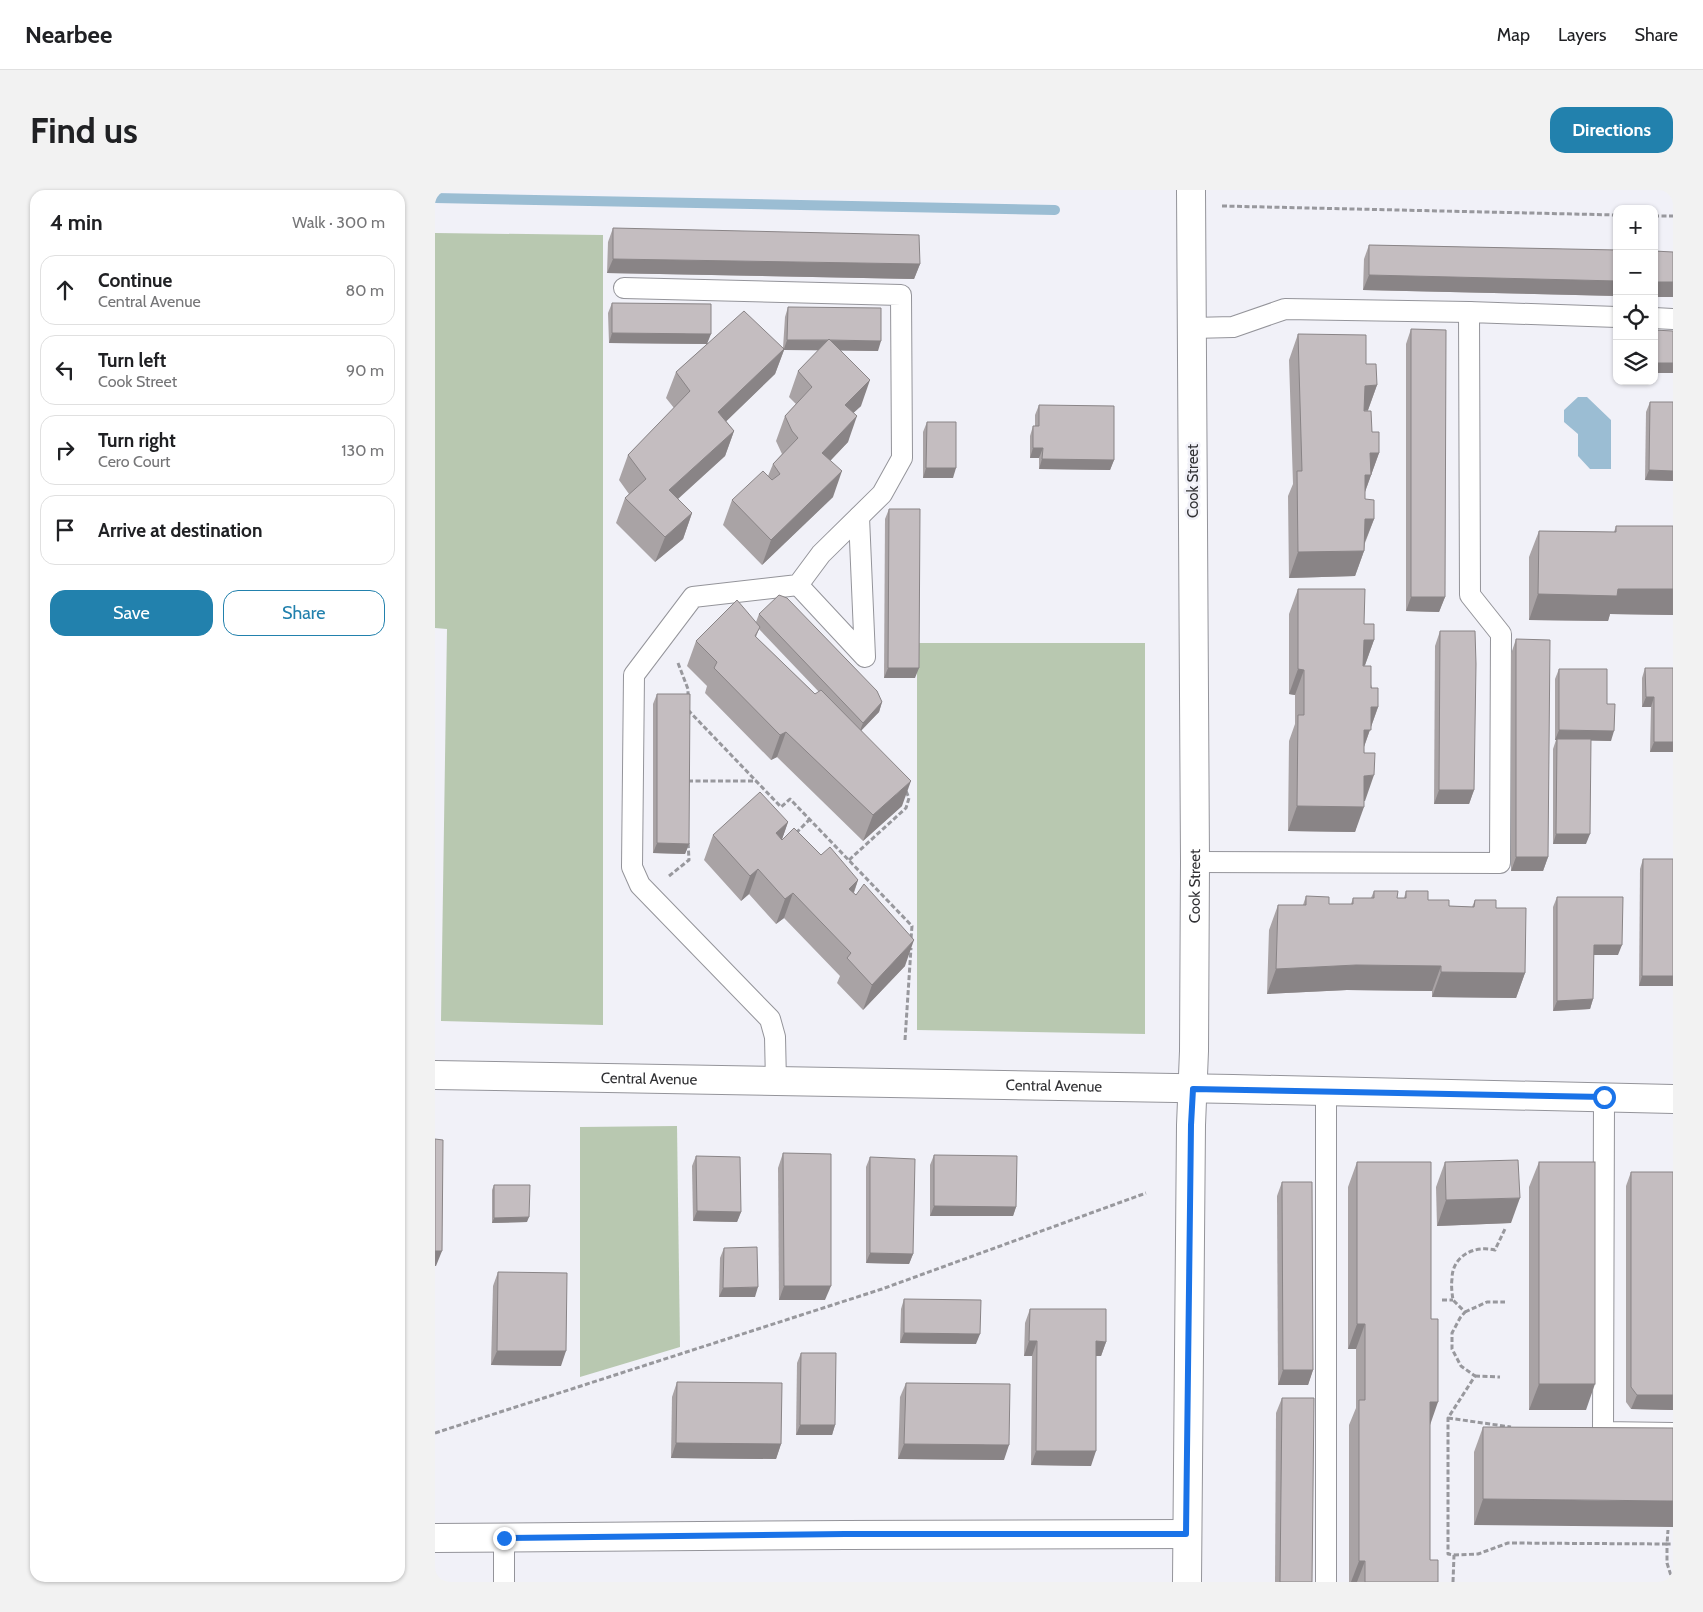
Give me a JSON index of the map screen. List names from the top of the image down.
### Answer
{
  "streets": {
    "street": ["Cook Street", "Central Avenue"]
  },
  "crossings": [
    ["Cook Street", "Central Avenue"]
  ],
  "page": {
    "header": "Nearbee",
    "nav": ["Map", "Layers", "Share"],
    "buttons": [
      "Directions",
      ["Save", "Share"]
    ],
    "title": "Find us",
    "heading": ["4 min", "Walk · 300 m"],
    "map_buttons": ["+", "−"],
    "list": [
      ["Continue", "Central Avenue", "80 m"],
      ["Turn left", "Cook Street", "90 m"],
      ["Turn right", "Cero Court", "130 m"],
      "Arrive at destination"
    ]
  }
}
